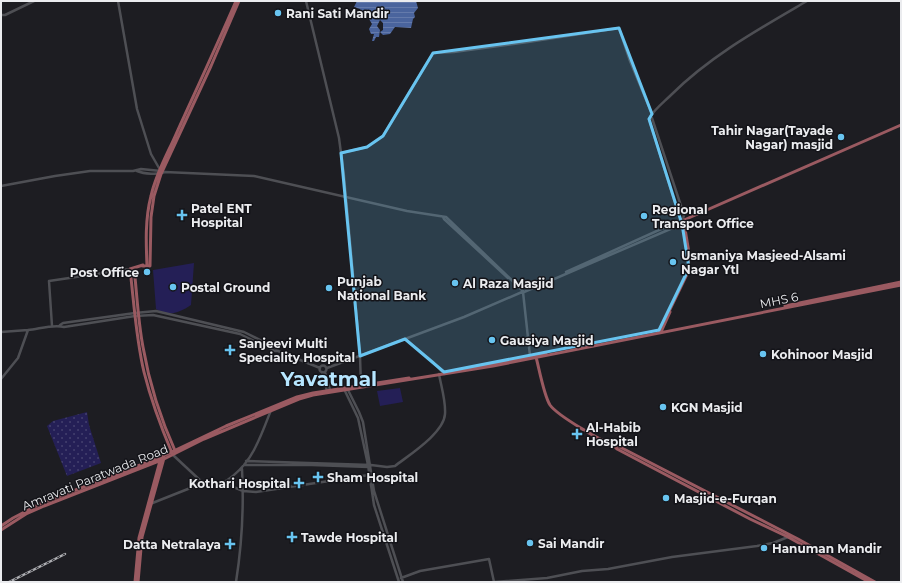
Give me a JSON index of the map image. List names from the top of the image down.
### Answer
{
  "streets": {
    "main road": ["Amravati Paratwada Road"]
  },
  "districts": ["Yavatmal"],
  "places": {
    "other": [
      "Rani Sati Mandir",
      "Tahir Nagar(Tayade Nagar) masjid",
      "Regional Transport Office",
      "Usmaniya Masjeed-Alsami Nagar Ytl",
      "Post Office",
      "Al Raza Masjid",
      "Postal Ground",
      "Punjab National Bank",
      "Gausiya Masjid",
      "Kohinoor Masjid",
      "KGN Masjid",
      "Masjid-e-Furqan",
      "Sai Mandir",
      "Hanuman Mandir"
    ],
    "health": [
      "Patel ENT Hospital",
      "Sanjeevi Multi Speciality Hospital",
      "Al-Habib Hospital",
      "Sham Hospital",
      "Kothari Hospital",
      "Tawde Hospital",
      "Datta Netralaya"
    ]
  }
}
